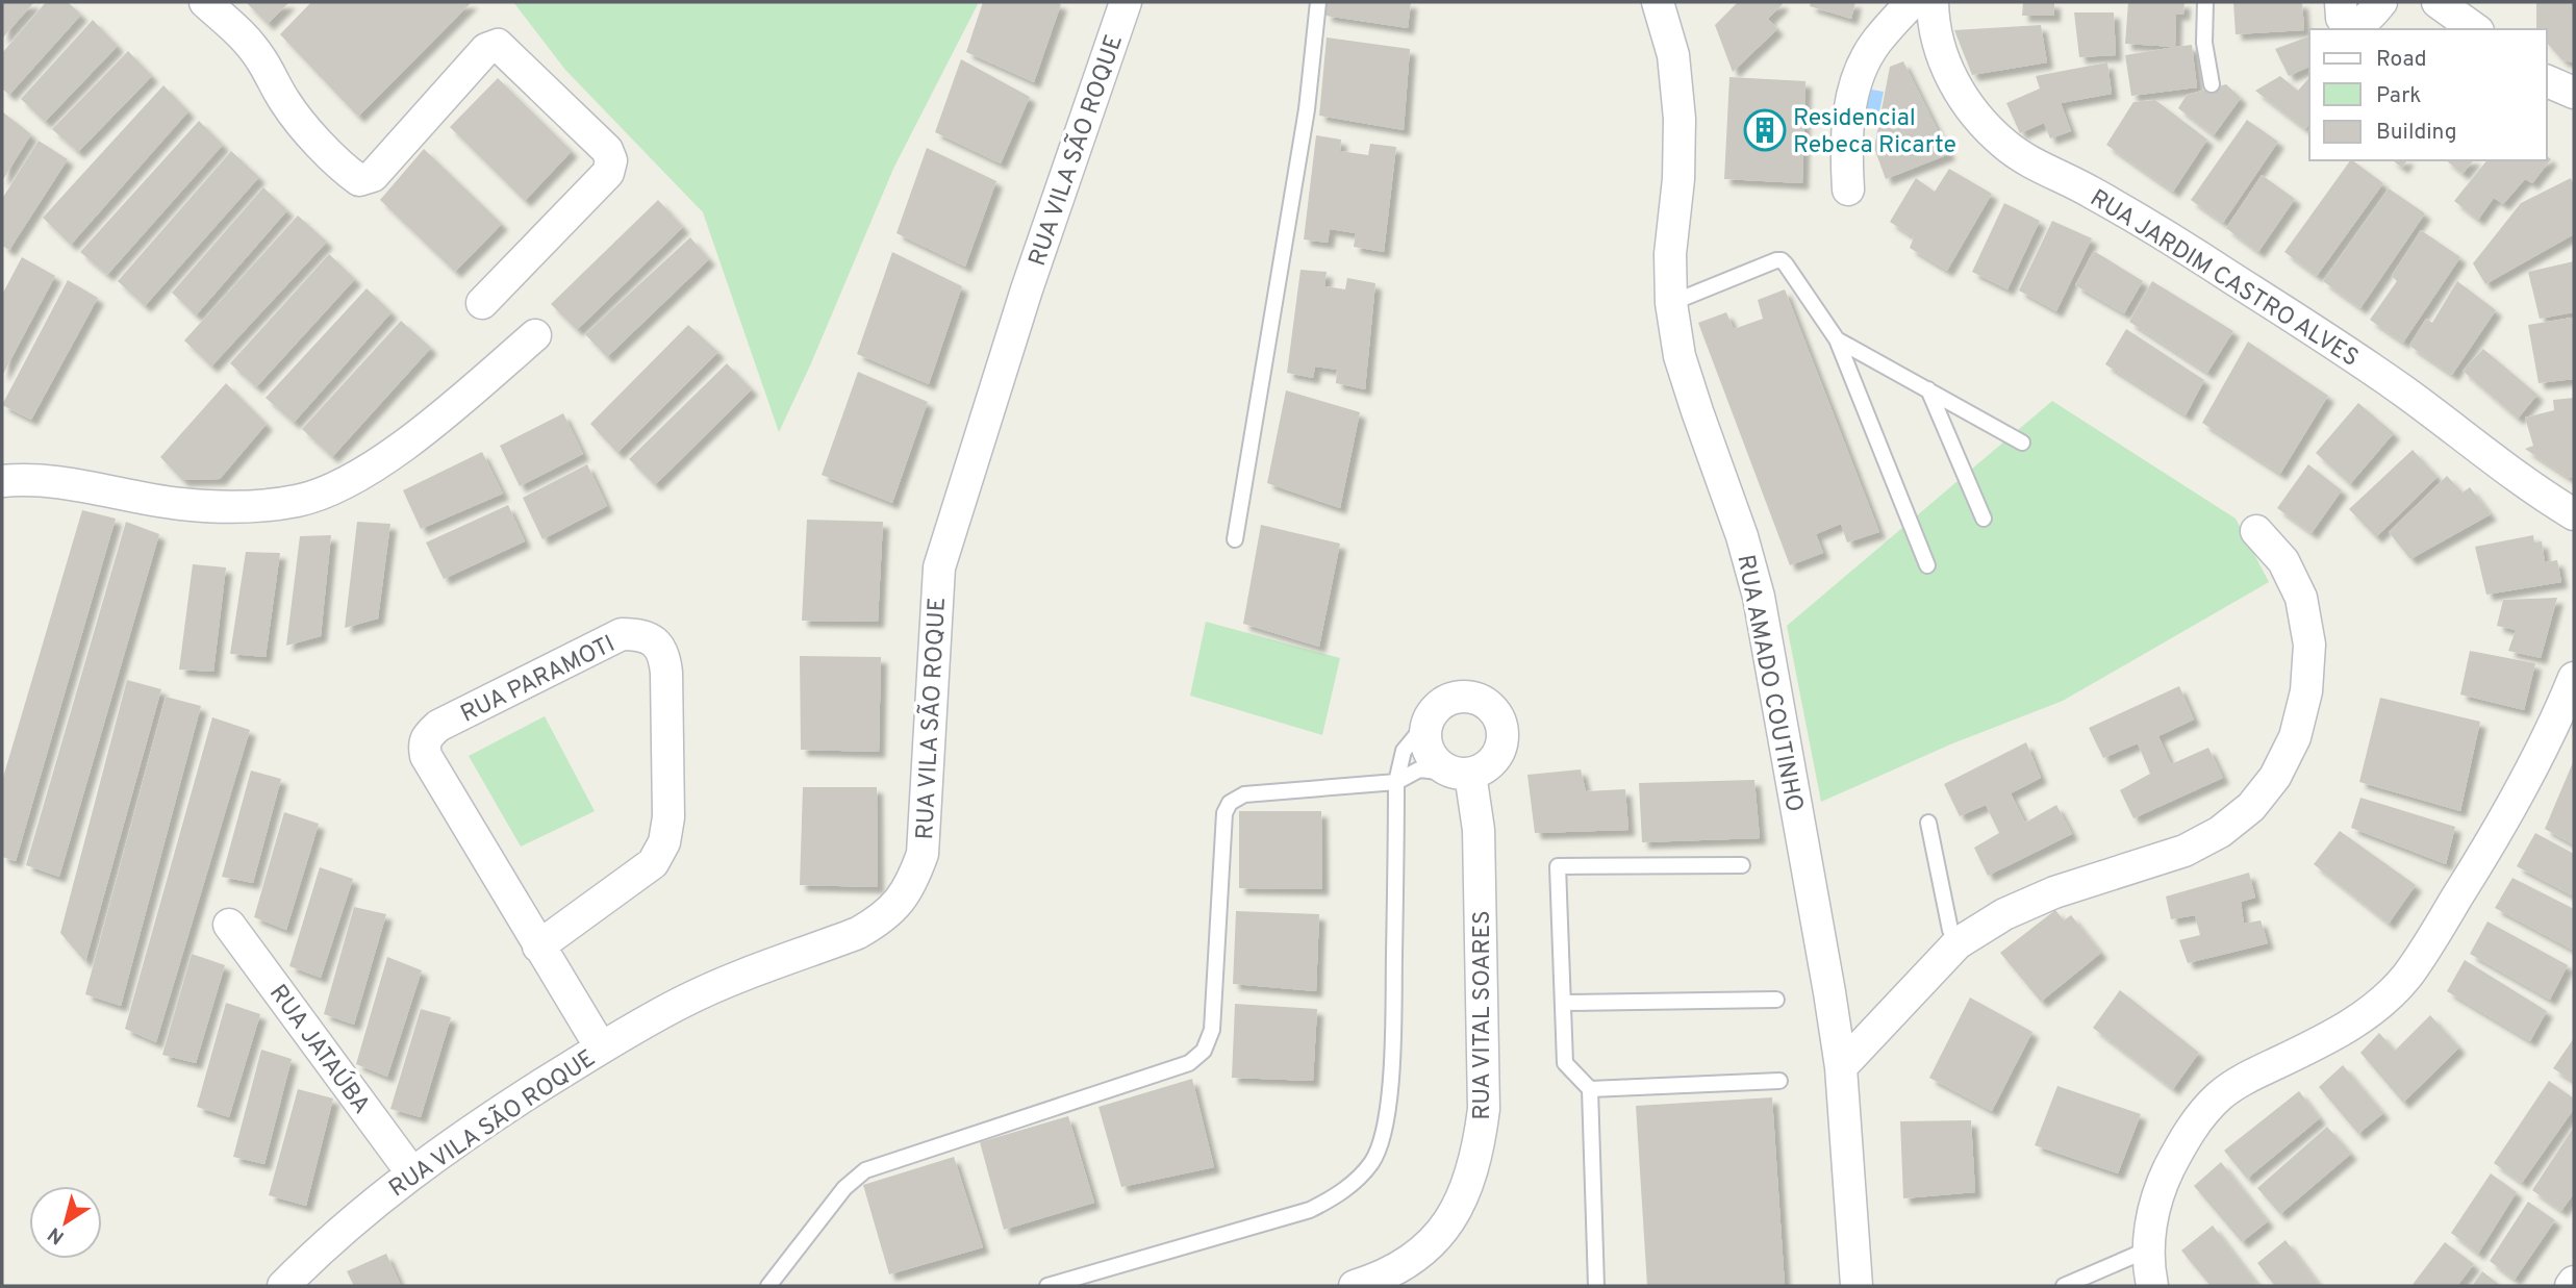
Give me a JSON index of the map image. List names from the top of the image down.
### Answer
{
  "streets": {
    "street": [
      "RUA VILA SÃO ROQUE",
      "RUA JARDIM CASTRO ALVES",
      "RUA PARAMOTI",
      "RUA AMADO COUTINHO",
      "RUA VITAL SOARES",
      "RUA JATAÚBA"
    ]
  },
  "crossings": [
    ["RUA VILA SÃO ROQUE", "RUA PARAMOTI"],
    ["RUA VILA SÃO ROQUE", "RUA JATAÚBA"]
  ],
  "places": {
    "building": ["Residencial Rebeca Ricarte"]
  },
  "legend": ["Road", "Park", "Building"],
  "north": "bottom left"
}
